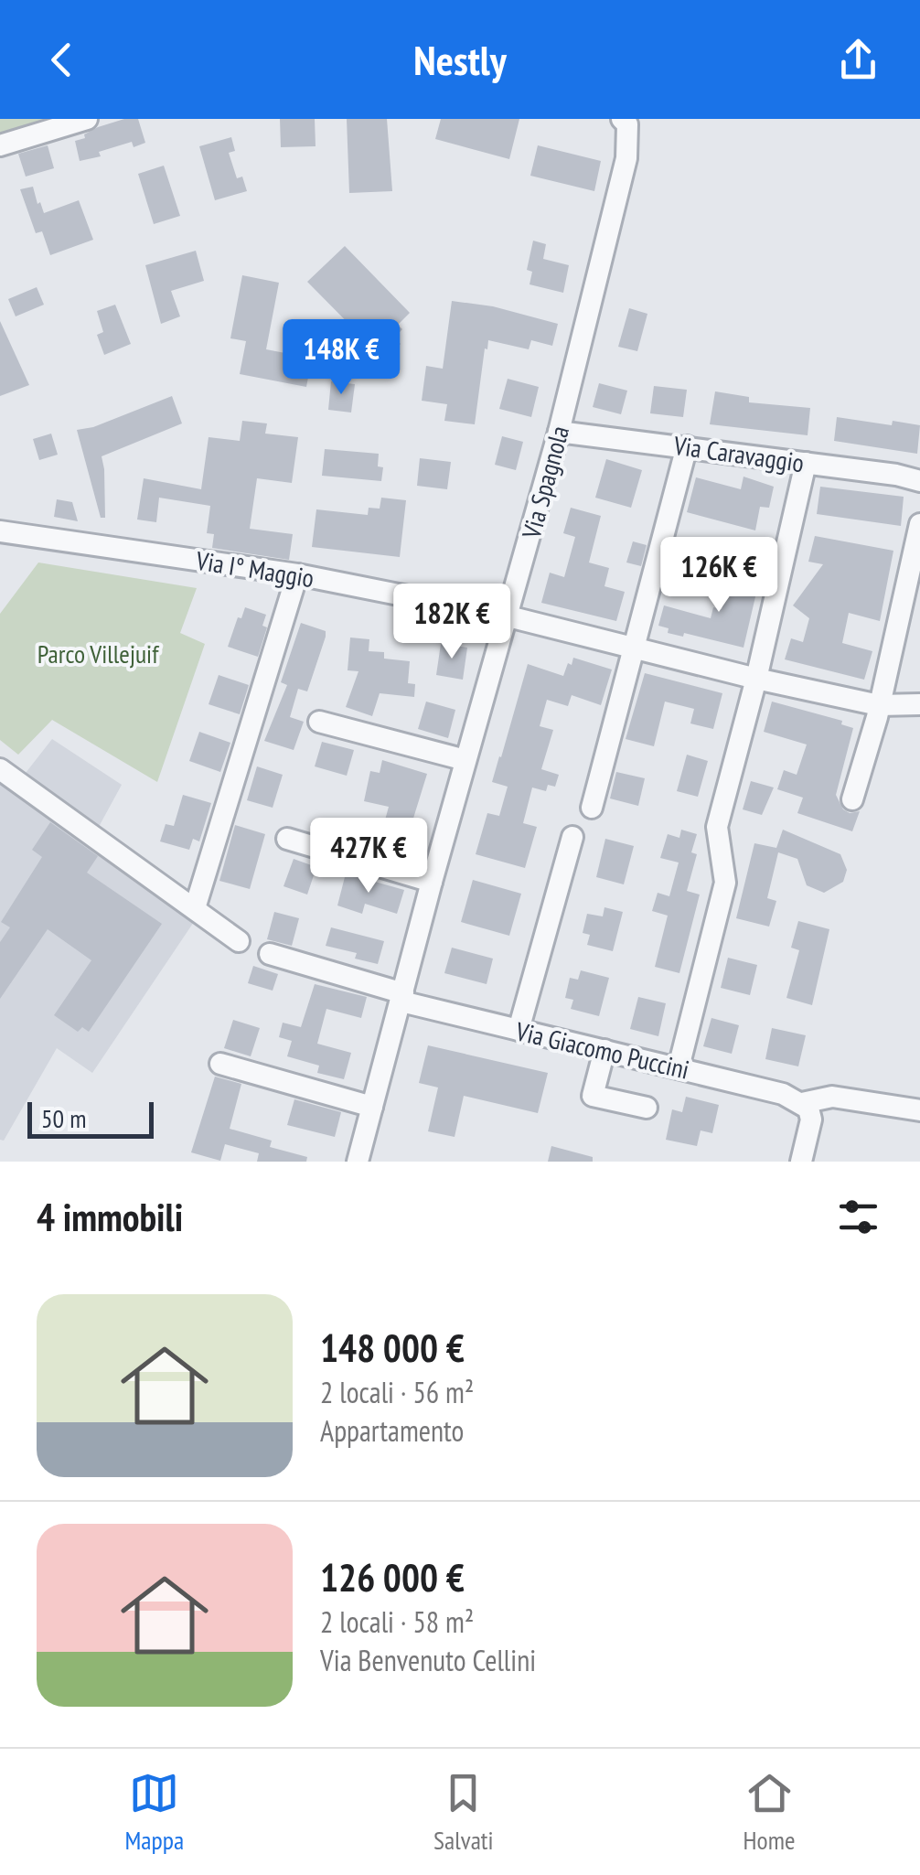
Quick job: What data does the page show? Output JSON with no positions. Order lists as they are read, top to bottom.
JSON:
{
  "streets": {
    "street": [
      "Via Caravaggio",
      "Via Spagnola",
      "Via I° Maggio",
      "Via Giacomo Puccini"
    ]
  },
  "crossings": [
    ["Via Caravaggio", "Via Spagnola"],
    ["Via Spagnola", "Via I° Maggio"],
    ["Via Spagnola", "Via Giacomo Puccini"]
  ],
  "parks": ["Parco Villejuif"],
  "scale_bar": "50 m",
  "page": {
    "header": "Nestly",
    "price": [
      "148K €",
      "126K €",
      "182K €",
      "427K €"
    ],
    "scale": "50 m",
    "heading": "4 immobili",
    "list": [
      {
        "name": "148 000 €",
        "note": "2 locali · 56 m² · Appartamento"
      },
      {
        "name": "126 000 €",
        "note": "2 locali · 58 m² · Via Benvenuto Cellini"
      }
    ],
    "tabs": ["Mappa", "Salvati", "Home"]
  }
}
